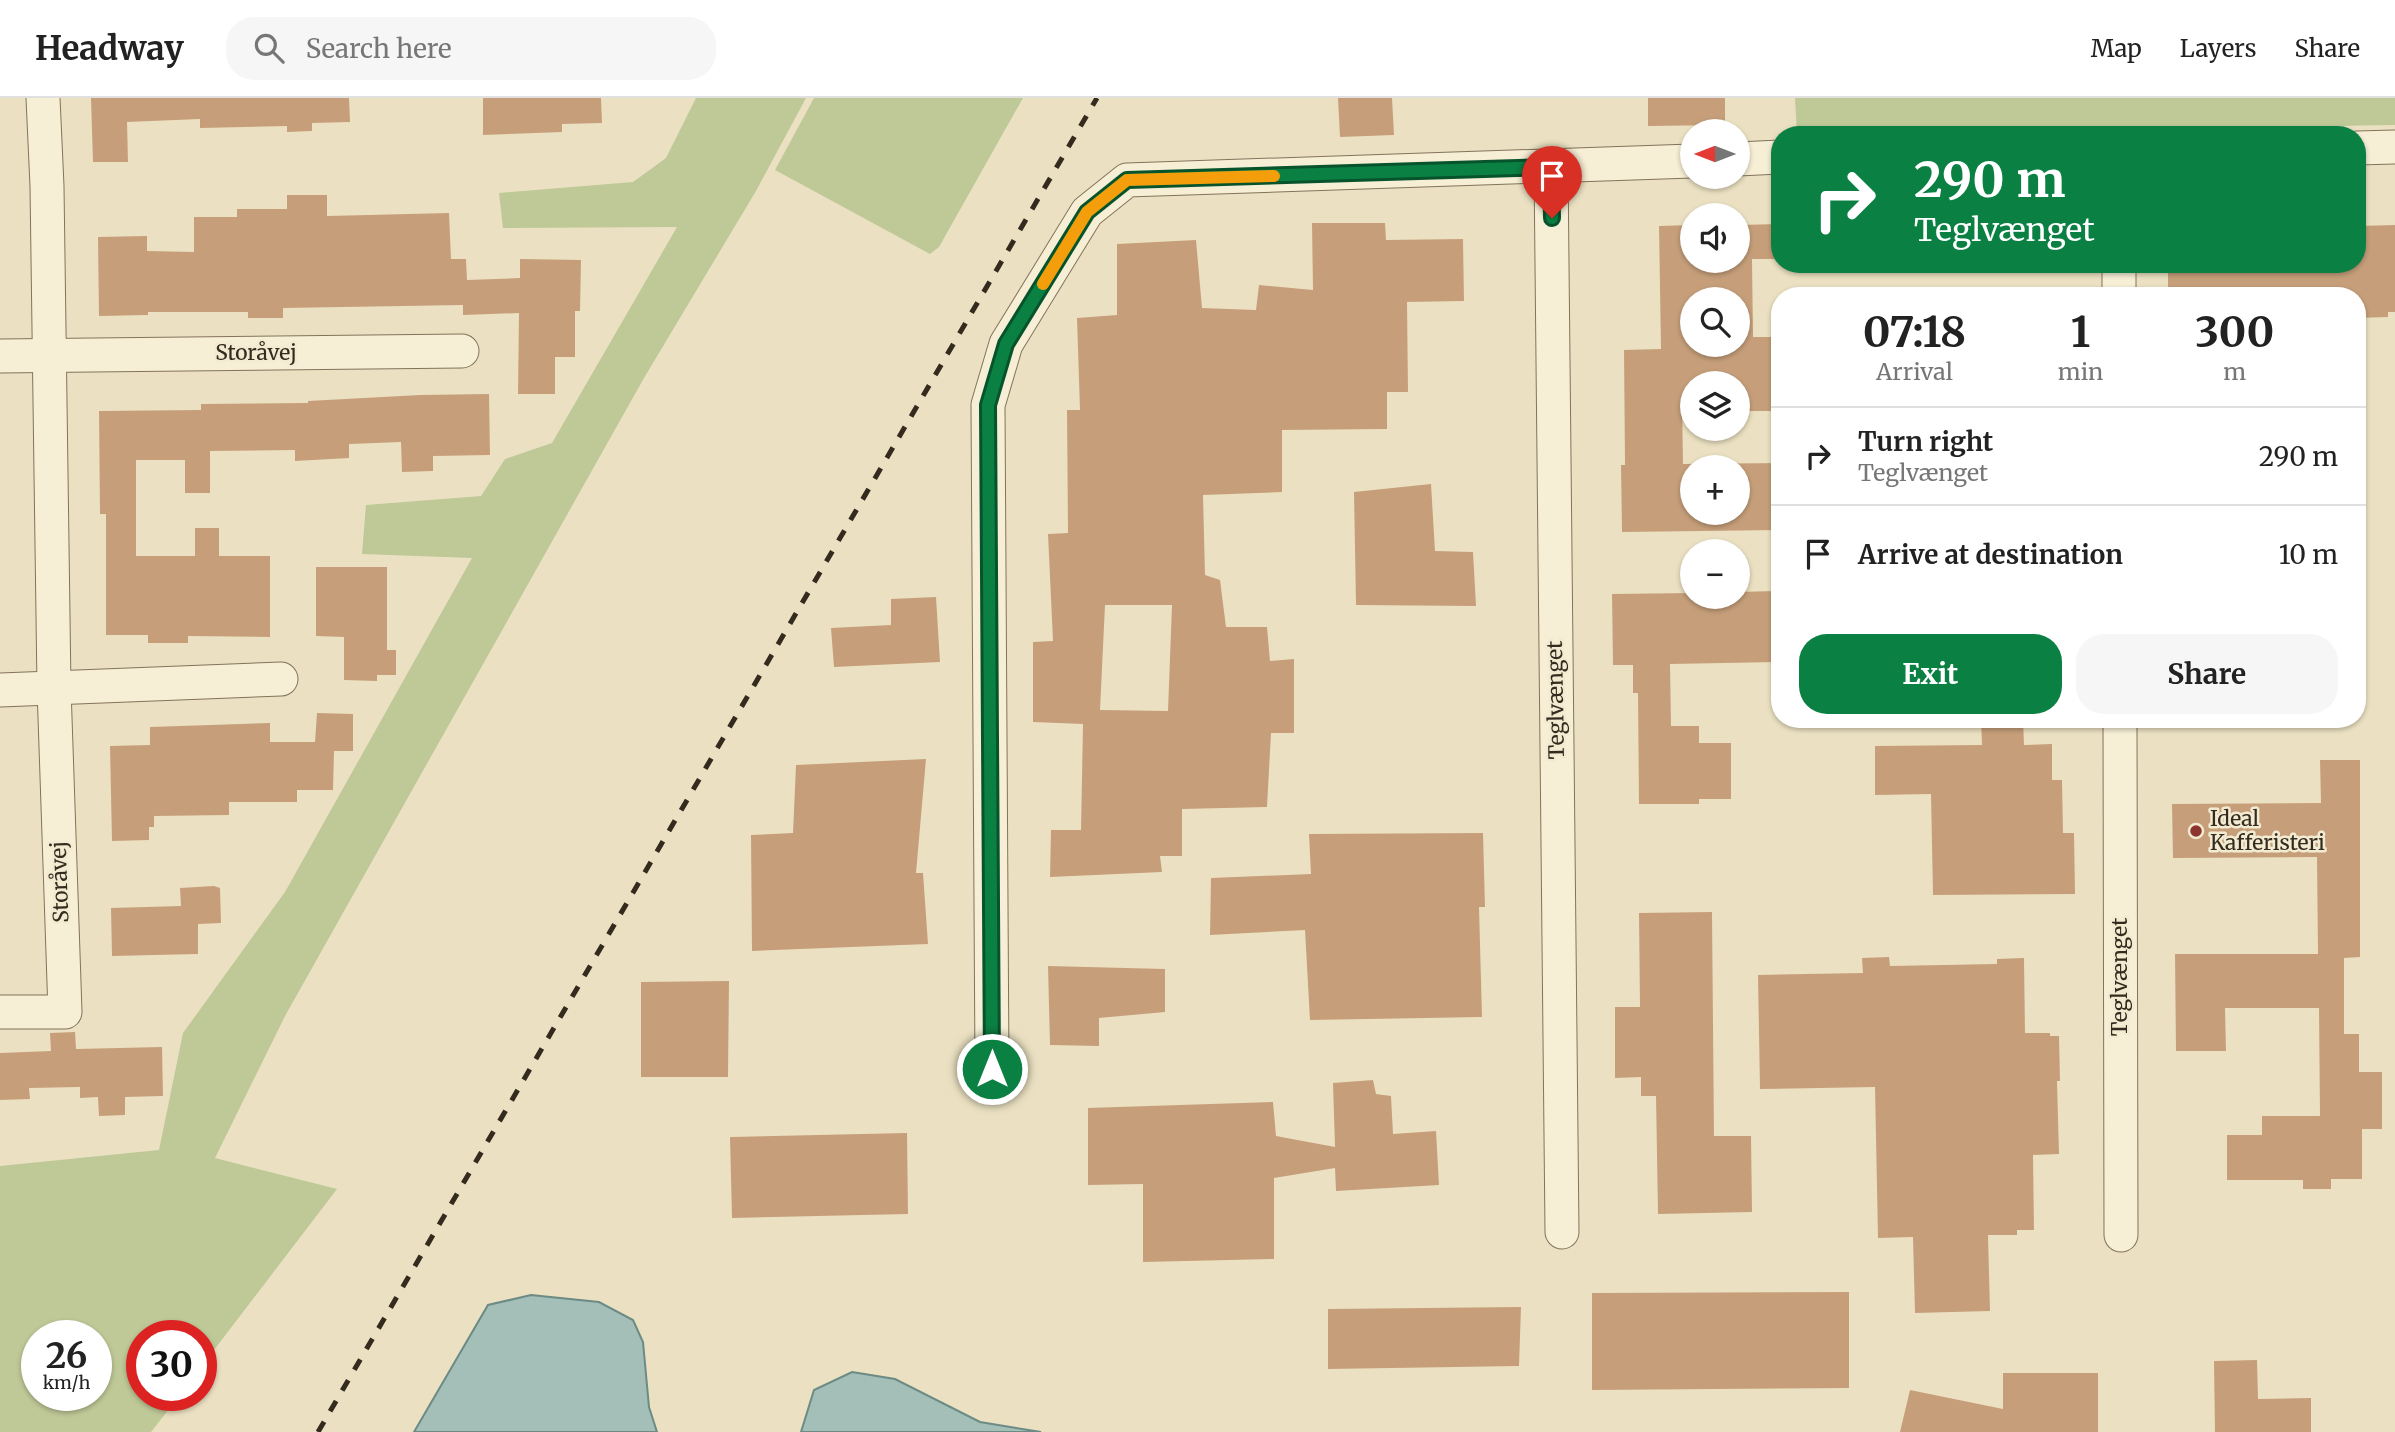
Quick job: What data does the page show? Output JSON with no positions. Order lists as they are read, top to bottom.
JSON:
{
  "streets": {
    "street": ["Storåvej", "Teglvænget"]
  },
  "places": ["Ideal Kafferisteri"],
  "north": "left",
  "page": {
    "header": "Headway",
    "search": "Search here",
    "nav": ["Map", "Layers", "Share"],
    "map_buttons": ["+", "−"],
    "turn": ["290 m", "Teglvænget"],
    "eta": [
      "07:18",
      "Arrival",
      "1",
      "min",
      "300",
      "m"
    ],
    "list": [
      {
        "name": "Turn right",
        "note": "Teglvænget",
        "value": "290 m"
      },
      {
        "name": "Arrive at destination",
        "value": "10 m"
      }
    ],
    "buttons": ["Exit", "Share"],
    "speed": "26 km/h",
    "limit": "30"
  }
}
